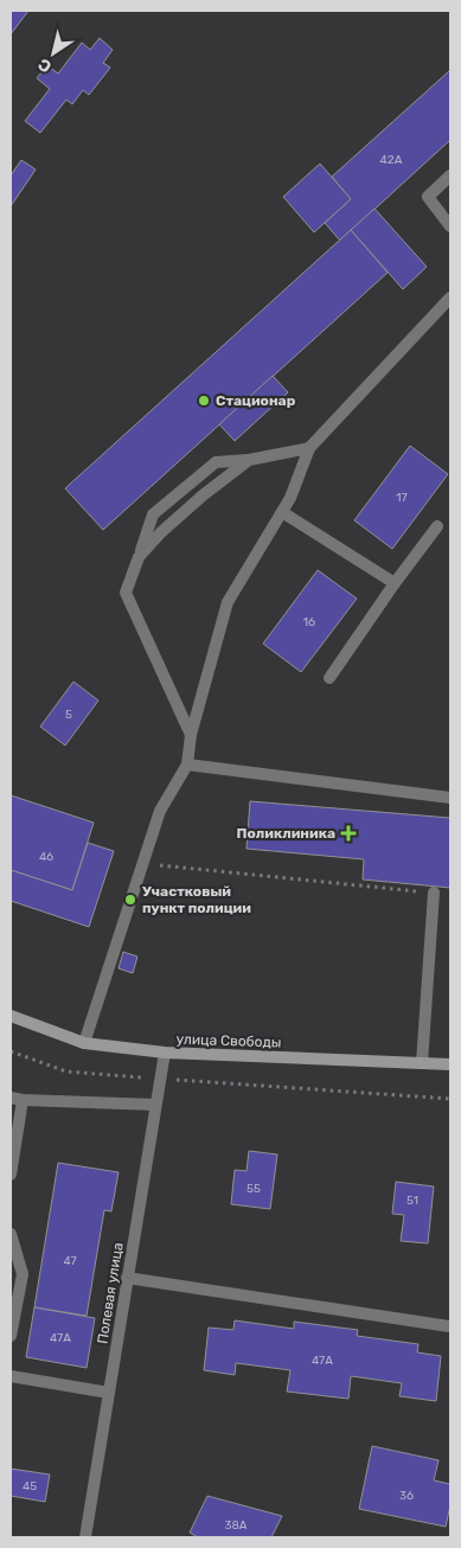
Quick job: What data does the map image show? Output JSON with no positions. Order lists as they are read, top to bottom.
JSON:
{
  "streets": {
    "main road": ["улица Свободы"],
    "street": ["Полевая улица"]
  },
  "crossings": [
    ["улица Свободы", "Полевая улица"]
  ],
  "places": {
    "other": ["Стационар", "Участковый пункт полиции"],
    "health": ["Поликлиника"]
  },
  "house_numbers": [
    "42А",
    "17",
    "16",
    "5",
    "46",
    "55",
    "51",
    "47",
    "47А",
    "47А",
    "45",
    "36",
    "38А"
  ],
  "north": "bottom left"
}
